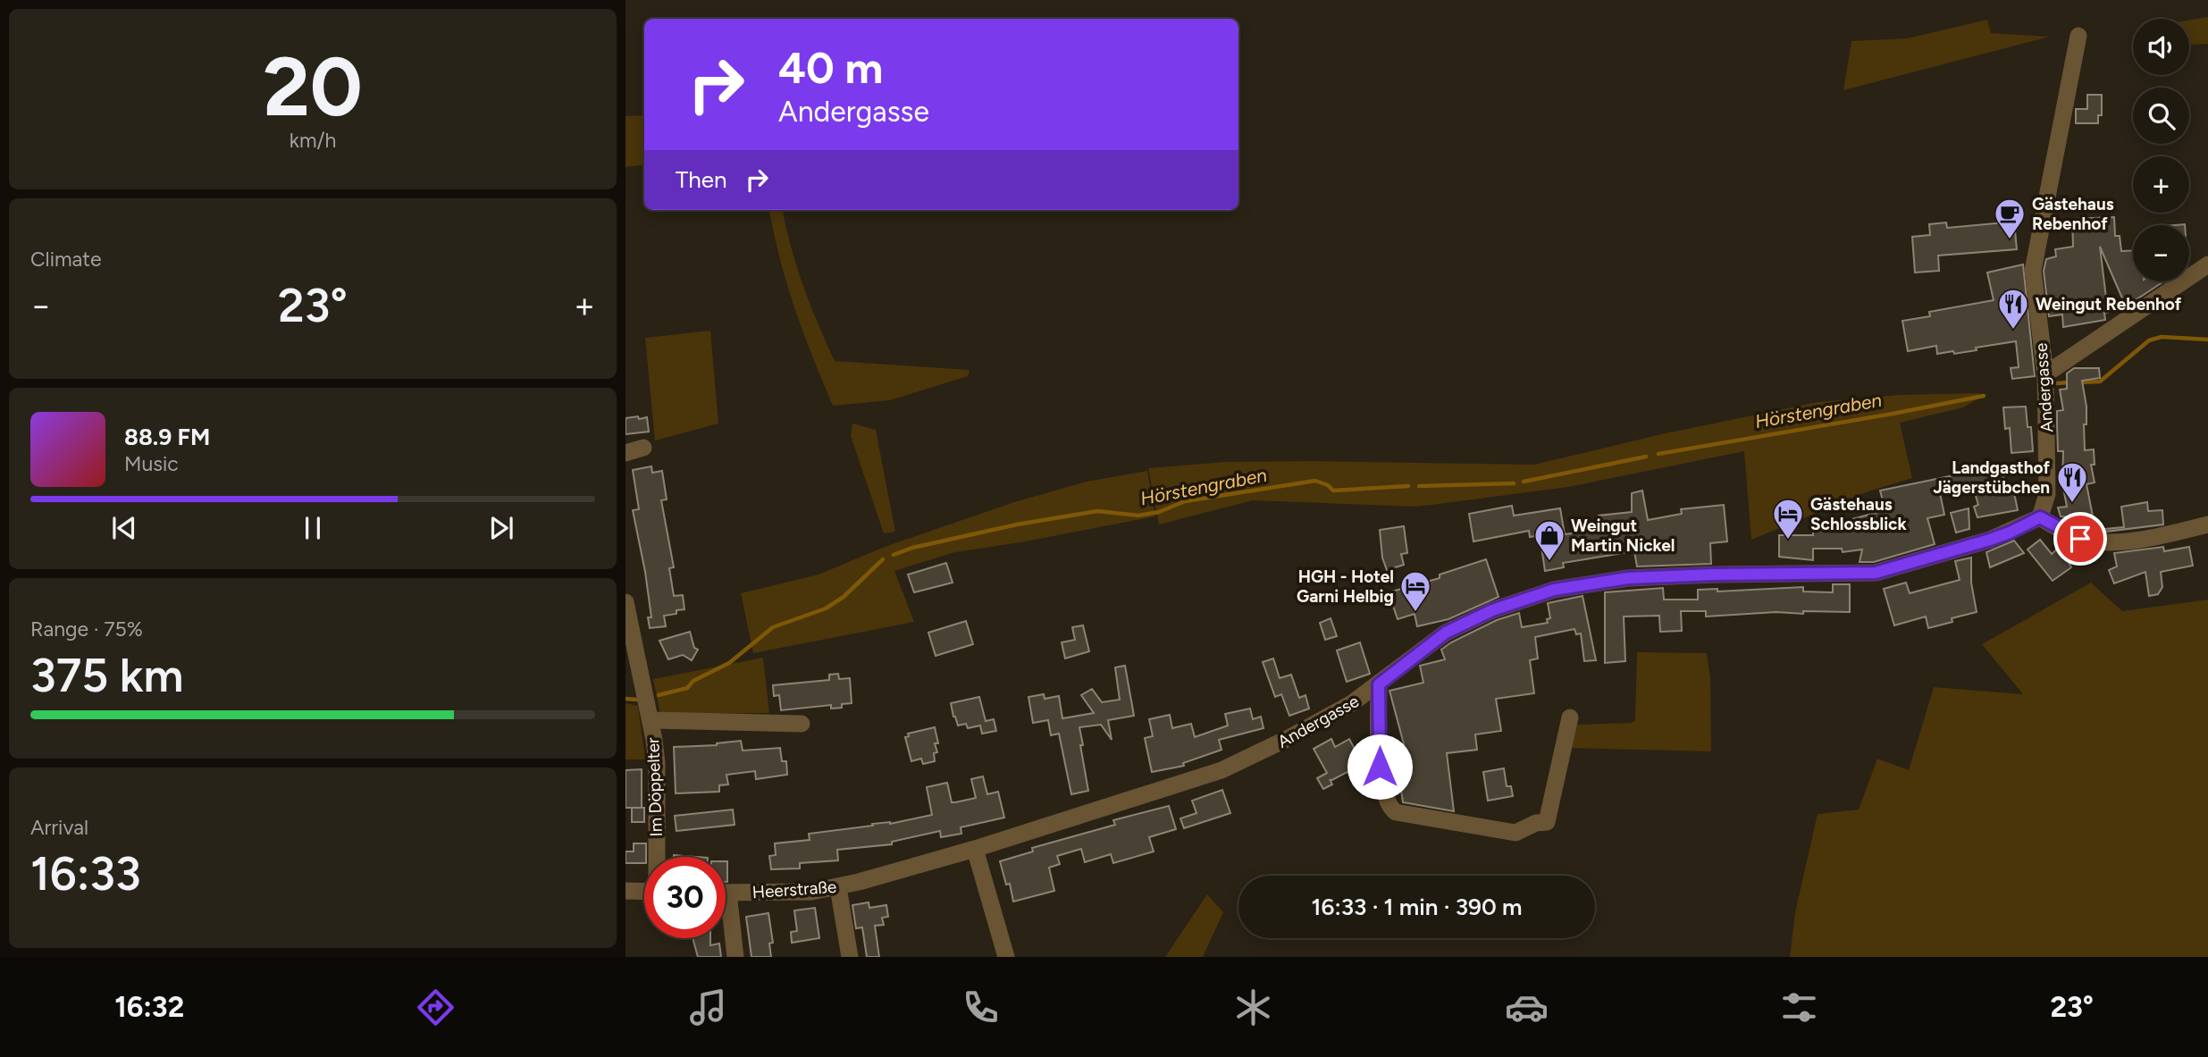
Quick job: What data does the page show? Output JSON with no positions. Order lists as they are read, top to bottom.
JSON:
{
  "streets": {
    "street": ["Andergasse", "Im Döppelter", "Heerstraße"]
  },
  "crossings": [
    ["Andergasse", "Heerstraße"]
  ],
  "water": ["Hörstengraben"],
  "places": {
    "cafe": ["Gästehaus Rebenhof"],
    "restaurant": ["Weingut Rebenhof", "Landgasthof Jägerstübchen"],
    "hotel": ["Gästehaus Schlossblick", "HGH - Hotel Garni Helbig"],
    "shop": ["Weingut Martin Nickel"]
  },
  "page": {
    "tile": [
      ["20", "km/h"],
      "Climate",
      ["Range · 75%", "375 km"],
      ["Arrival", "16:33"]
    ],
    "map_buttons": ["+", "−"],
    "turn": ["40 m", "Andergasse"],
    "then": "Then",
    "heat": ["−", "23°", "+"],
    "song": ["88.9 FM", "Music"],
    "limit": "30",
    "trip": "16:33 · 1 min · 390 m",
    "tabs": ["16:32", "23°"]
  }
}
